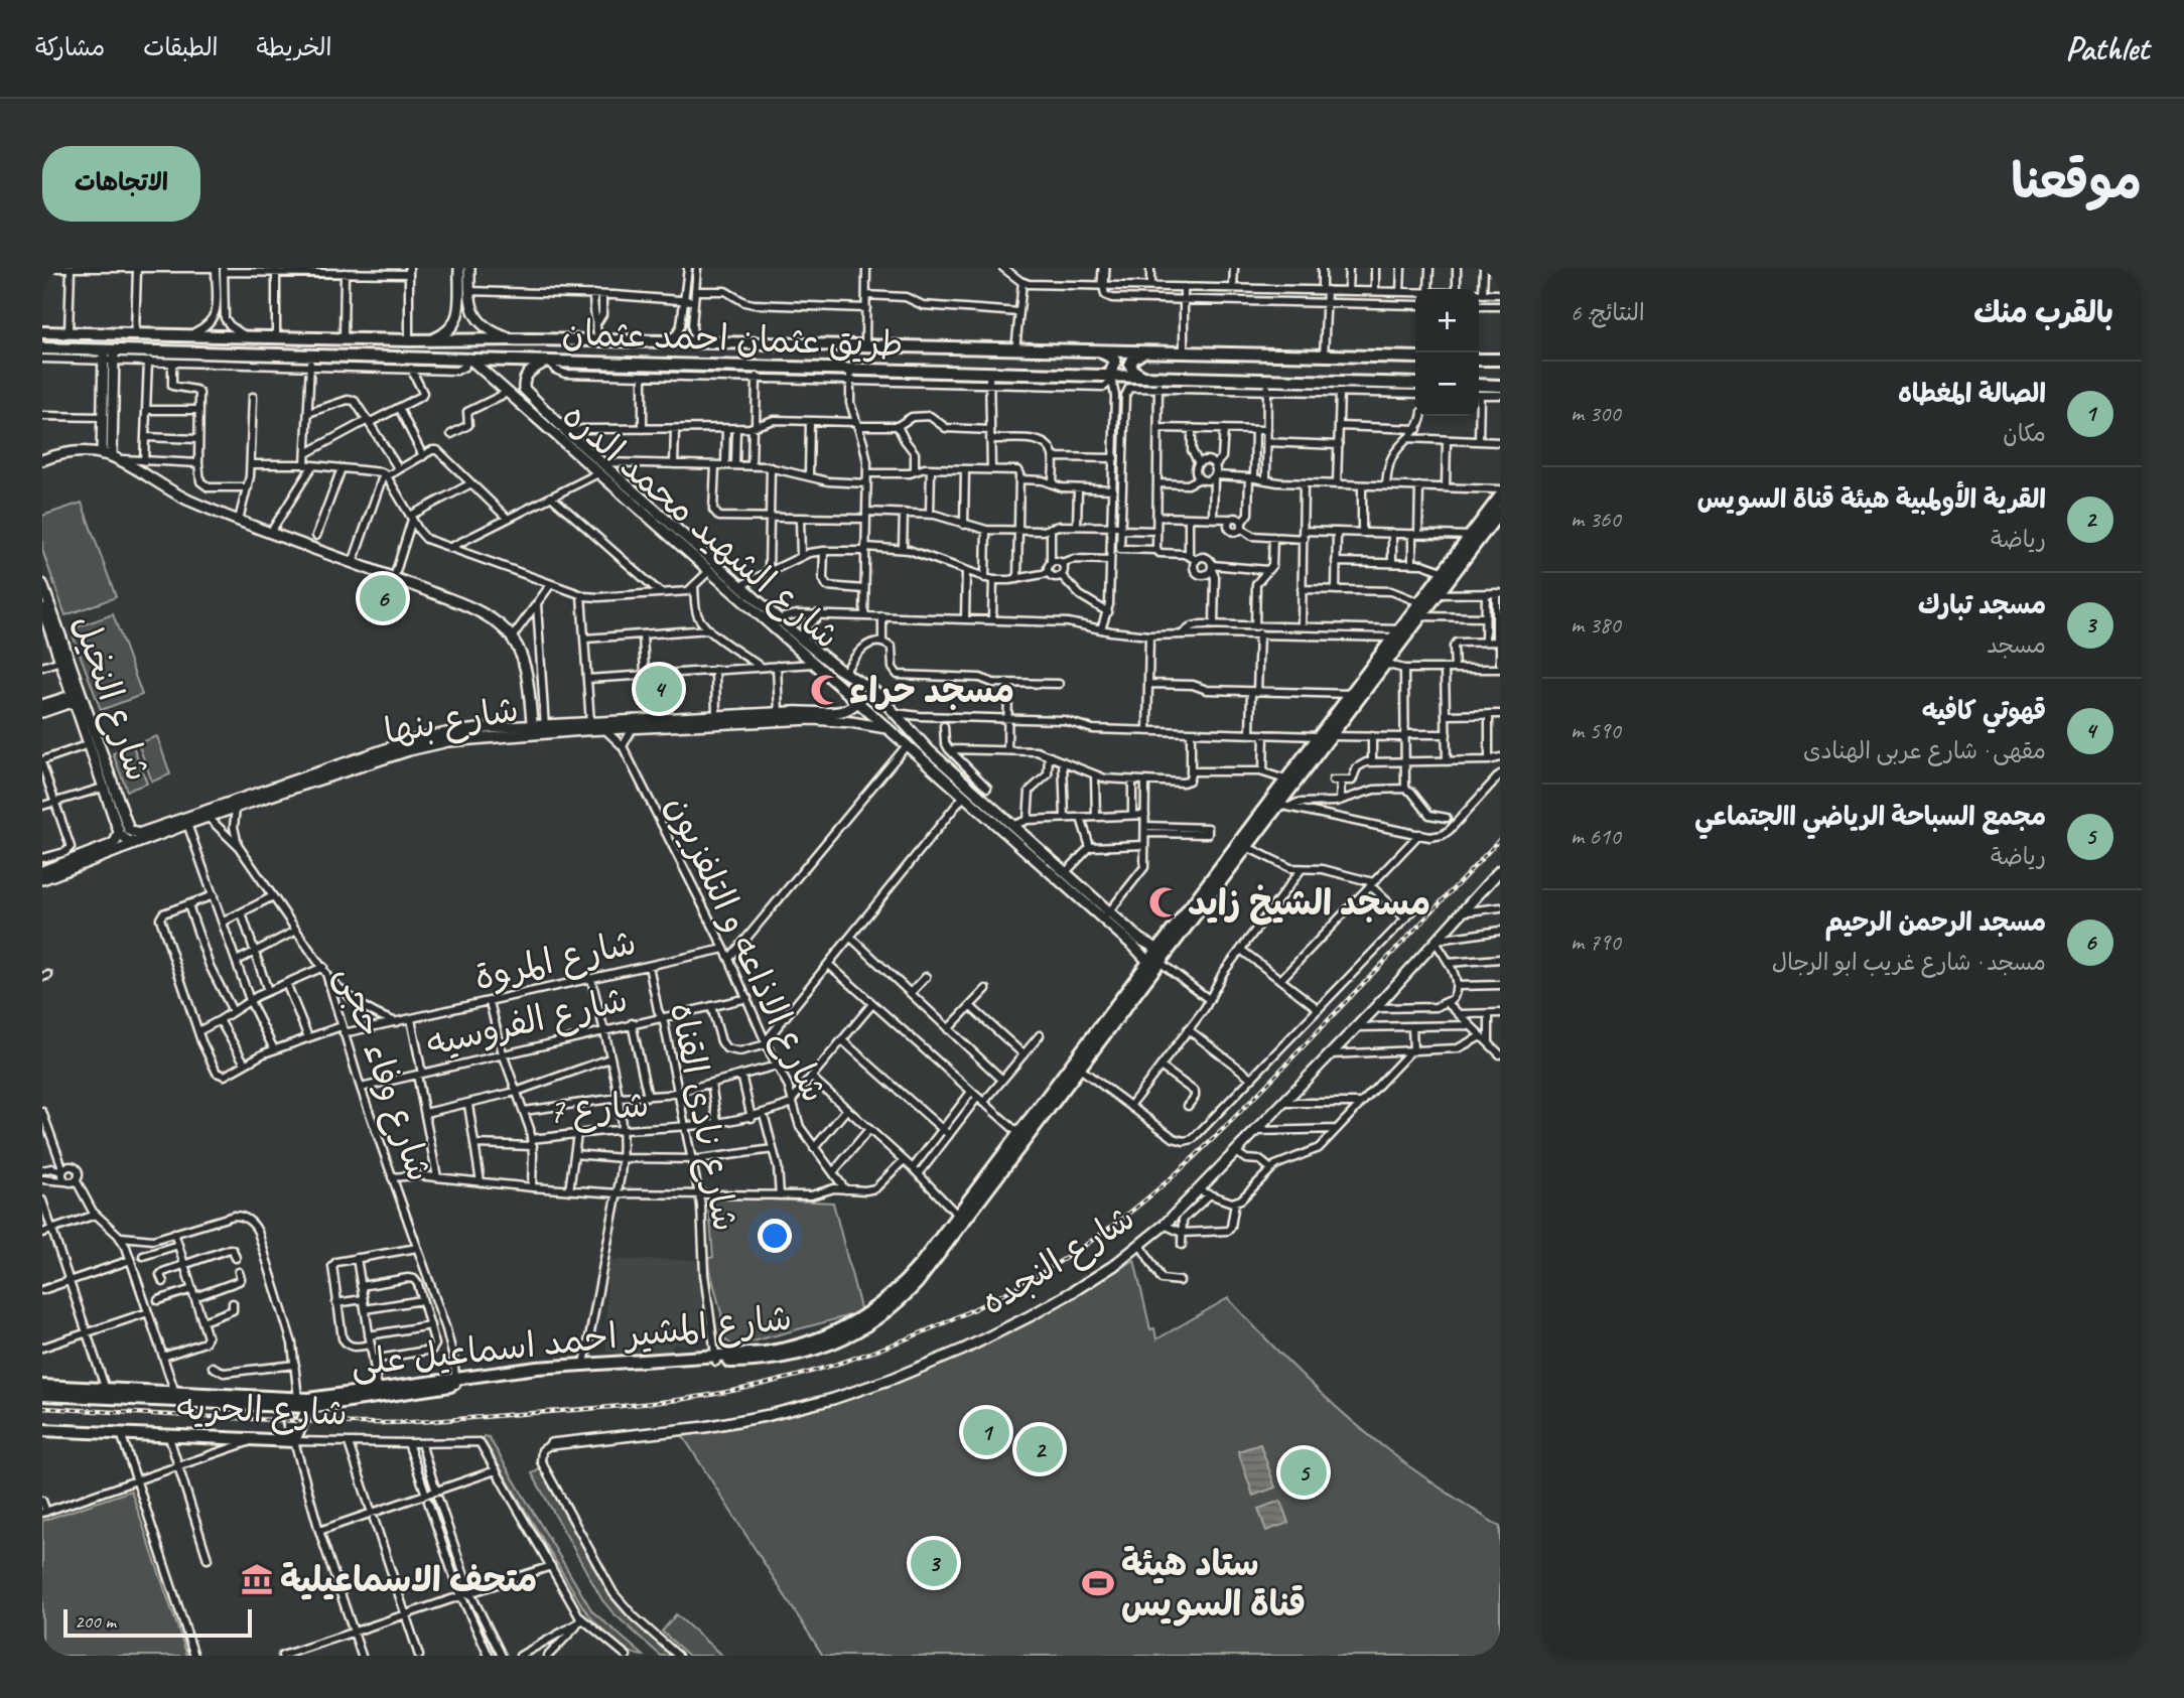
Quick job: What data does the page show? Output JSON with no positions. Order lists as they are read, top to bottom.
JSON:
{
  "streets": {
    "main road": [
      "طريق عثمان احمد عثمان",
      "شارع الشهيد محمد الدره",
      "شارع النخيل",
      "شارع بنها",
      "شارع النجده",
      "شارع المشير احمد اسماعيل على",
      "شارع الحريه"
    ],
    "street": [
      "شارع الاذاعه و التلفزيون",
      "شارع المروة",
      "شارع الفروسيه",
      "شارع وفاء حجى",
      "شارع 7",
      "شارع نادى القناه"
    ]
  },
  "crossings": [
    ["طريق عثمان احمد عثمان", "شارع الشهيد محمد الدره"],
    ["شارع الشهيد محمد الدره", "شارع بنها"],
    ["شارع الشهيد محمد الدره", "شارع المشير احمد اسماعيل على"],
    ["شارع النخيل", "شارع بنها"],
    ["شارع بنها", "شارع الاذاعه و التلفزيون"],
    ["شارع بنها", "شارع وفاء حجى"],
    ["شارع الاذاعه و التلفزيون", "شارع المروة"],
    ["شارع الاذاعه و التلفزيون", "شارع الفروسيه"],
    ["شارع الاذاعه و التلفزيون", "شارع 7"],
    ["شارع المروة", "شارع وفاء حجى"],
    ["شارع المروة", "شارع نادى القناه"],
    ["شارع الفروسيه", "شارع وفاء حجى"],
    ["شارع الفروسيه", "شارع نادى القناه"],
    ["شارع وفاء حجى", "شارع المشير احمد اسماعيل على"],
    ["شارع 7", "شارع نادى القناه"],
    ["شارع نادى القناه", "شارع المشير احمد اسماعيل على"]
  ],
  "places": {
    "mosque": ["مسجد حراء", "مسجد الشيخ زايد"],
    "museum": ["متحف الاسماعيلية"],
    "sports": ["ستاد هيئة قناة السويس"]
  },
  "scale_bar": "200 m",
  "page": {
    "header": "Pathlet",
    "nav": ["الخريطة", "الطبقات", "مشاركة"],
    "title": "موقعنا",
    "buttons": "الاتجاهات",
    "heading": ["بالقرب منك", "النتائج: 6"],
    "map_buttons": ["+", "−"],
    "list": [
      {
        "mark": "1",
        "name": "الصالة المغطاه",
        "note": "مكان",
        "value": "300 m"
      },
      {
        "mark": "2",
        "name": "القرية الأولمبية هيئة قناة السويس",
        "note": "رياضة",
        "value": "360 m"
      },
      {
        "mark": "3",
        "name": "مسجد تبارك",
        "note": "مسجد",
        "value": "380 m"
      },
      {
        "mark": "4",
        "name": "قهوتي كافيه",
        "note": "مقهى · شارع عربى الهنادى",
        "value": "590 m"
      },
      {
        "mark": "5",
        "name": "مجمع السباحة الرياضي االجتماعي",
        "note": "رياضة",
        "value": "610 m"
      },
      {
        "mark": "6",
        "name": "مسجد الرحمن الرحيم",
        "note": "مسجد · شارع غريب ابو الرجال",
        "value": "790 m"
      }
    ],
    "pins": [
      "6",
      "4",
      "1",
      "2",
      "5",
      "3"
    ],
    "scale": "200 m"
  }
}
